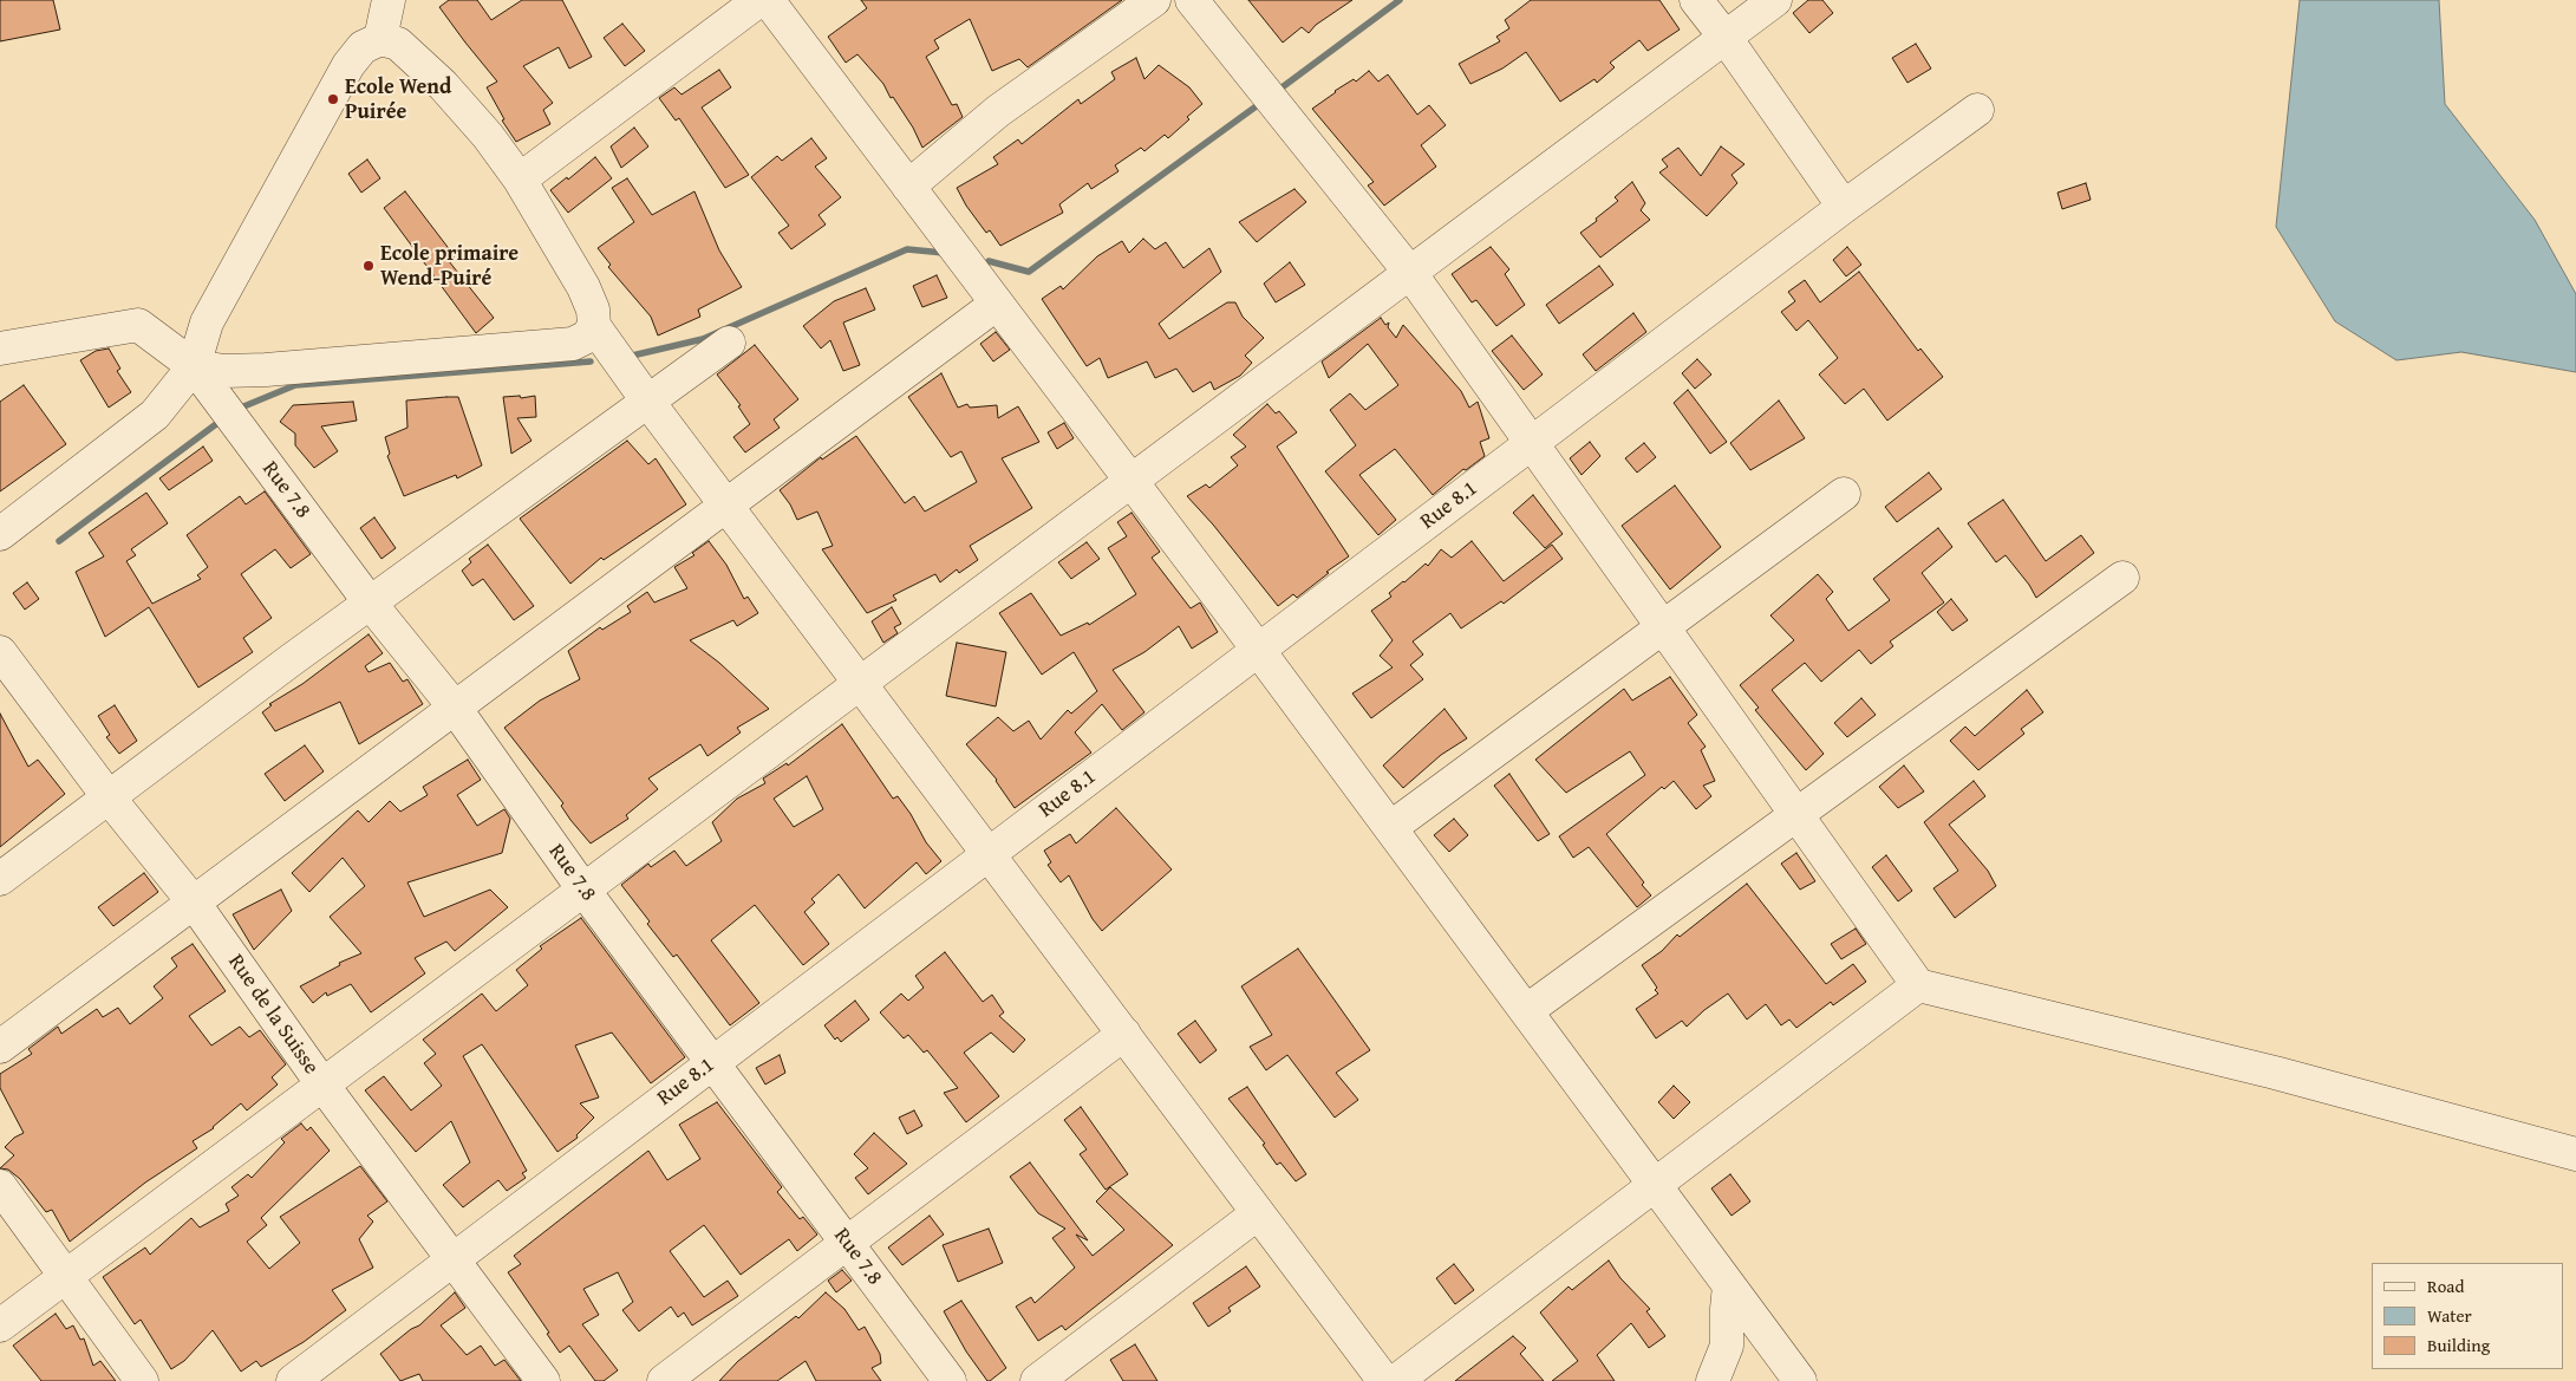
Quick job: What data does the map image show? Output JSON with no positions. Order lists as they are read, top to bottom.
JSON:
{
  "streets": {
    "street": ["Rue 7.8", "Rue 8.1", "Rue de la Suisse"]
  },
  "crossings": [
    ["Rue 7.8", "Rue 8.1"],
    ["Rue 8.1", "Rue de la Suisse"]
  ],
  "places": ["Ecole Wend Puirée", "Ecole primaire Wend-Puiré"],
  "legend": ["Road", "Water", "Building"]
}
